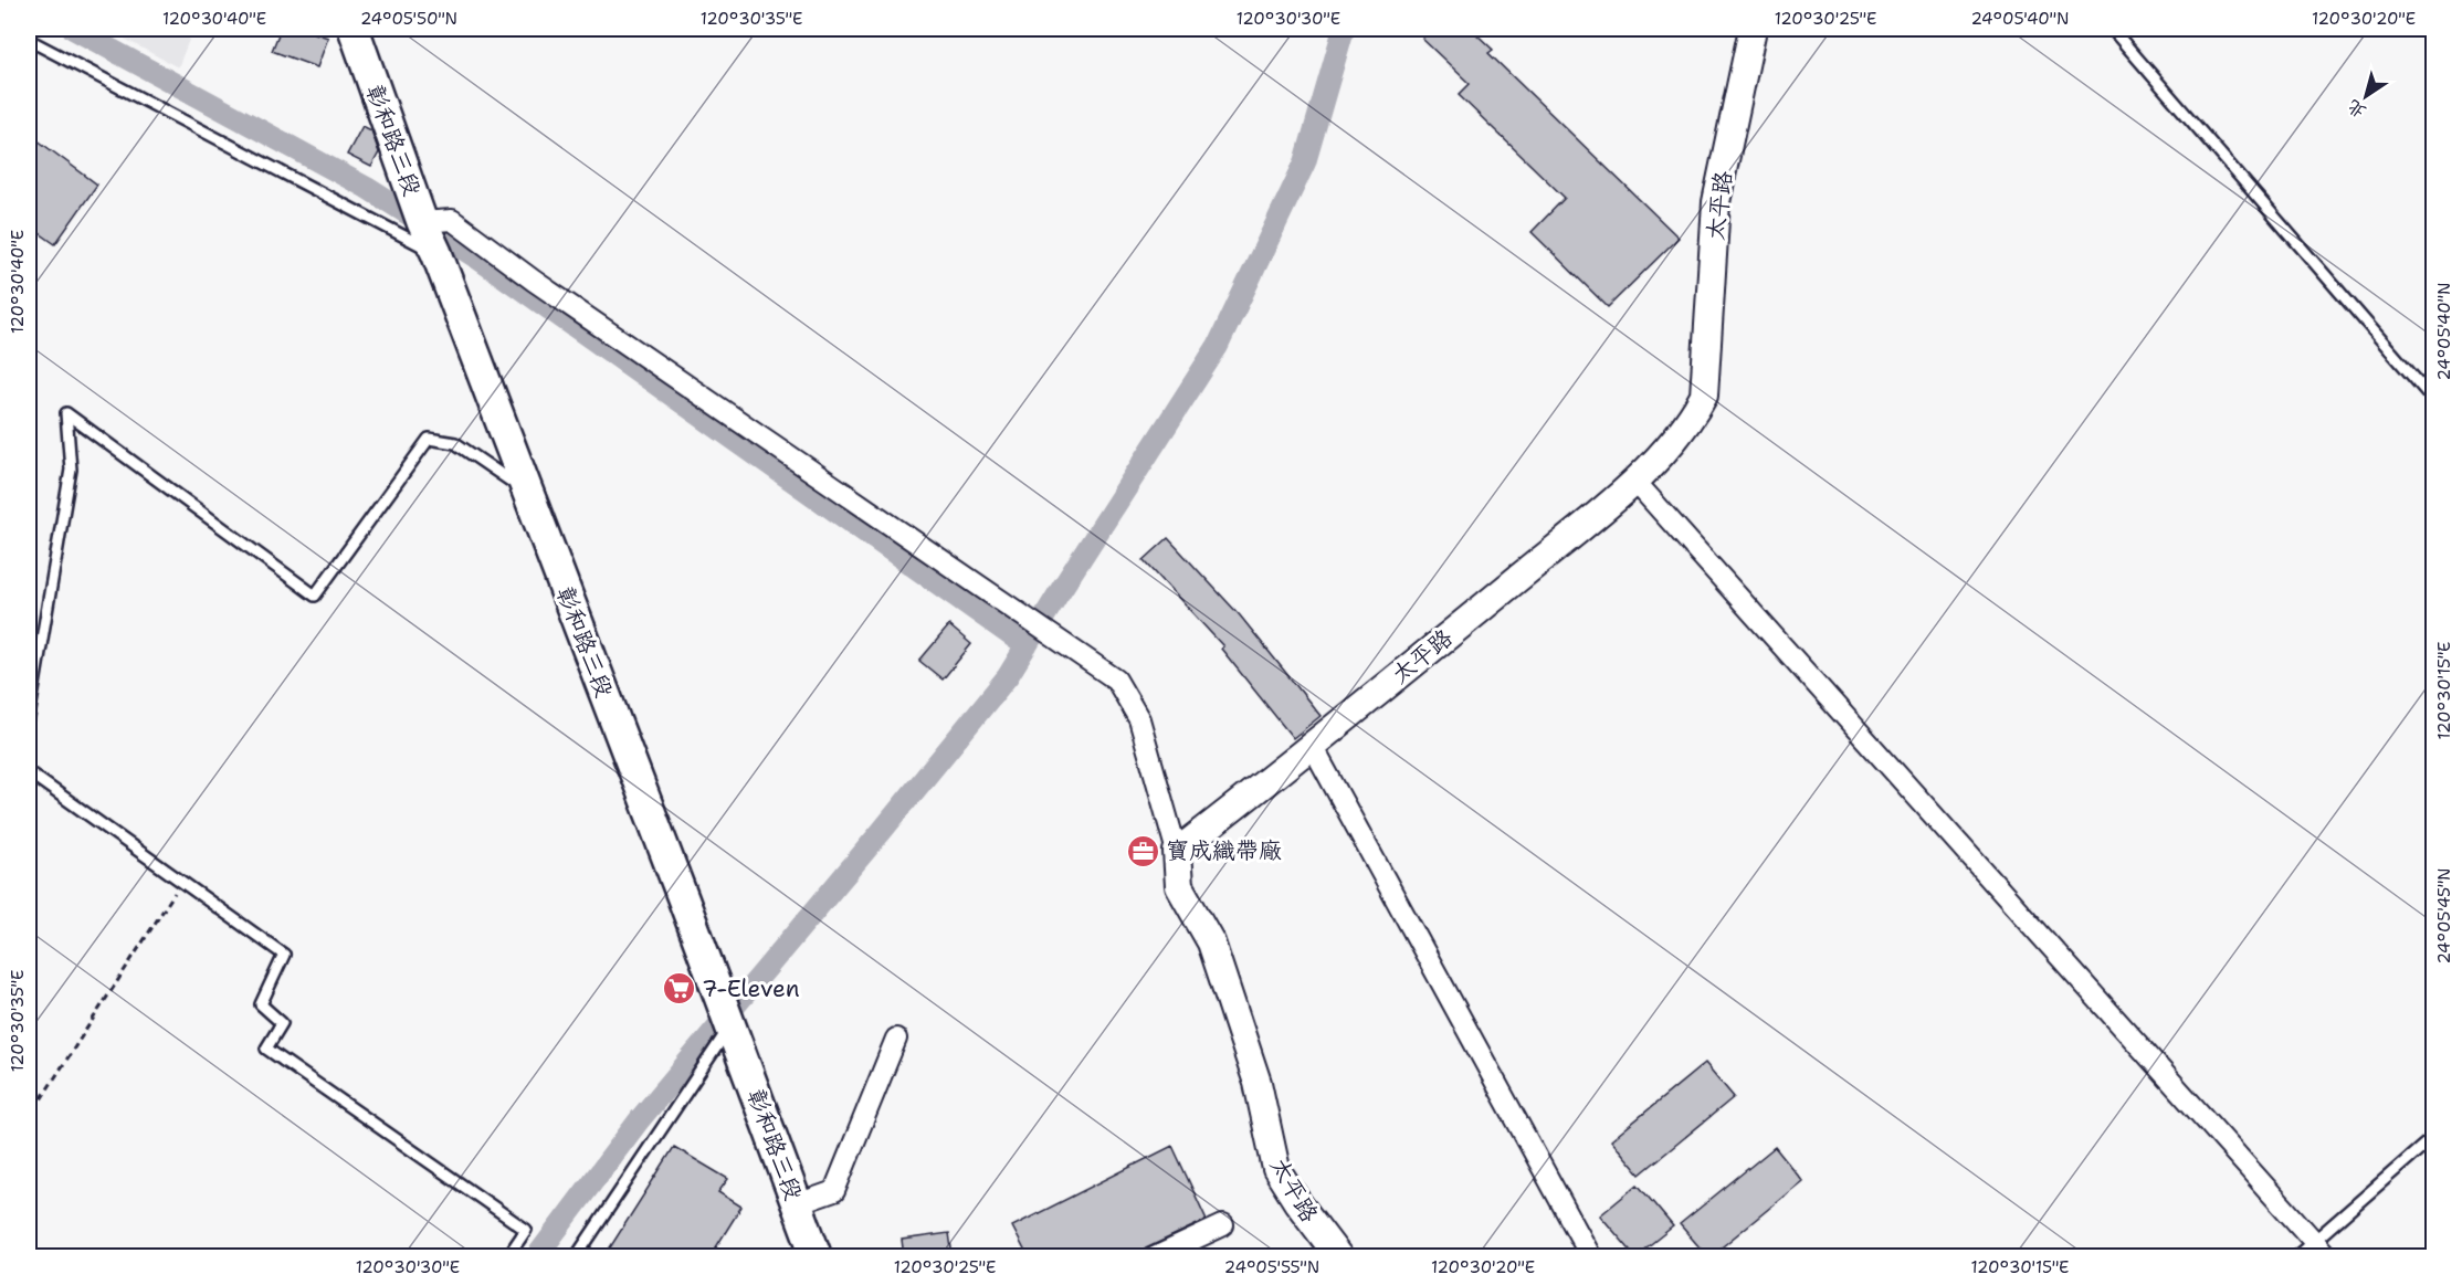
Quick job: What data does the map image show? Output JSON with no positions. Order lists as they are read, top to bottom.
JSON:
{
  "streets": {
    "main road": ["彰和路三段"],
    "street": ["太平路"]
  },
  "places": {
    "office": ["寶成織帶廠"],
    "supermarket": ["7-Eleven"]
  },
  "north": "bottom left",
  "coordinates": [
    "120°30'40\"E",
    "24°05'50\"N",
    "120°30'35\"E",
    "120°30'30\"E",
    "120°30'25\"E",
    "24°05'40\"N",
    "120°30'20\"E",
    "120°30'15\"E",
    "24°05'45\"N",
    "24°05'55\"N"
  ]
}
